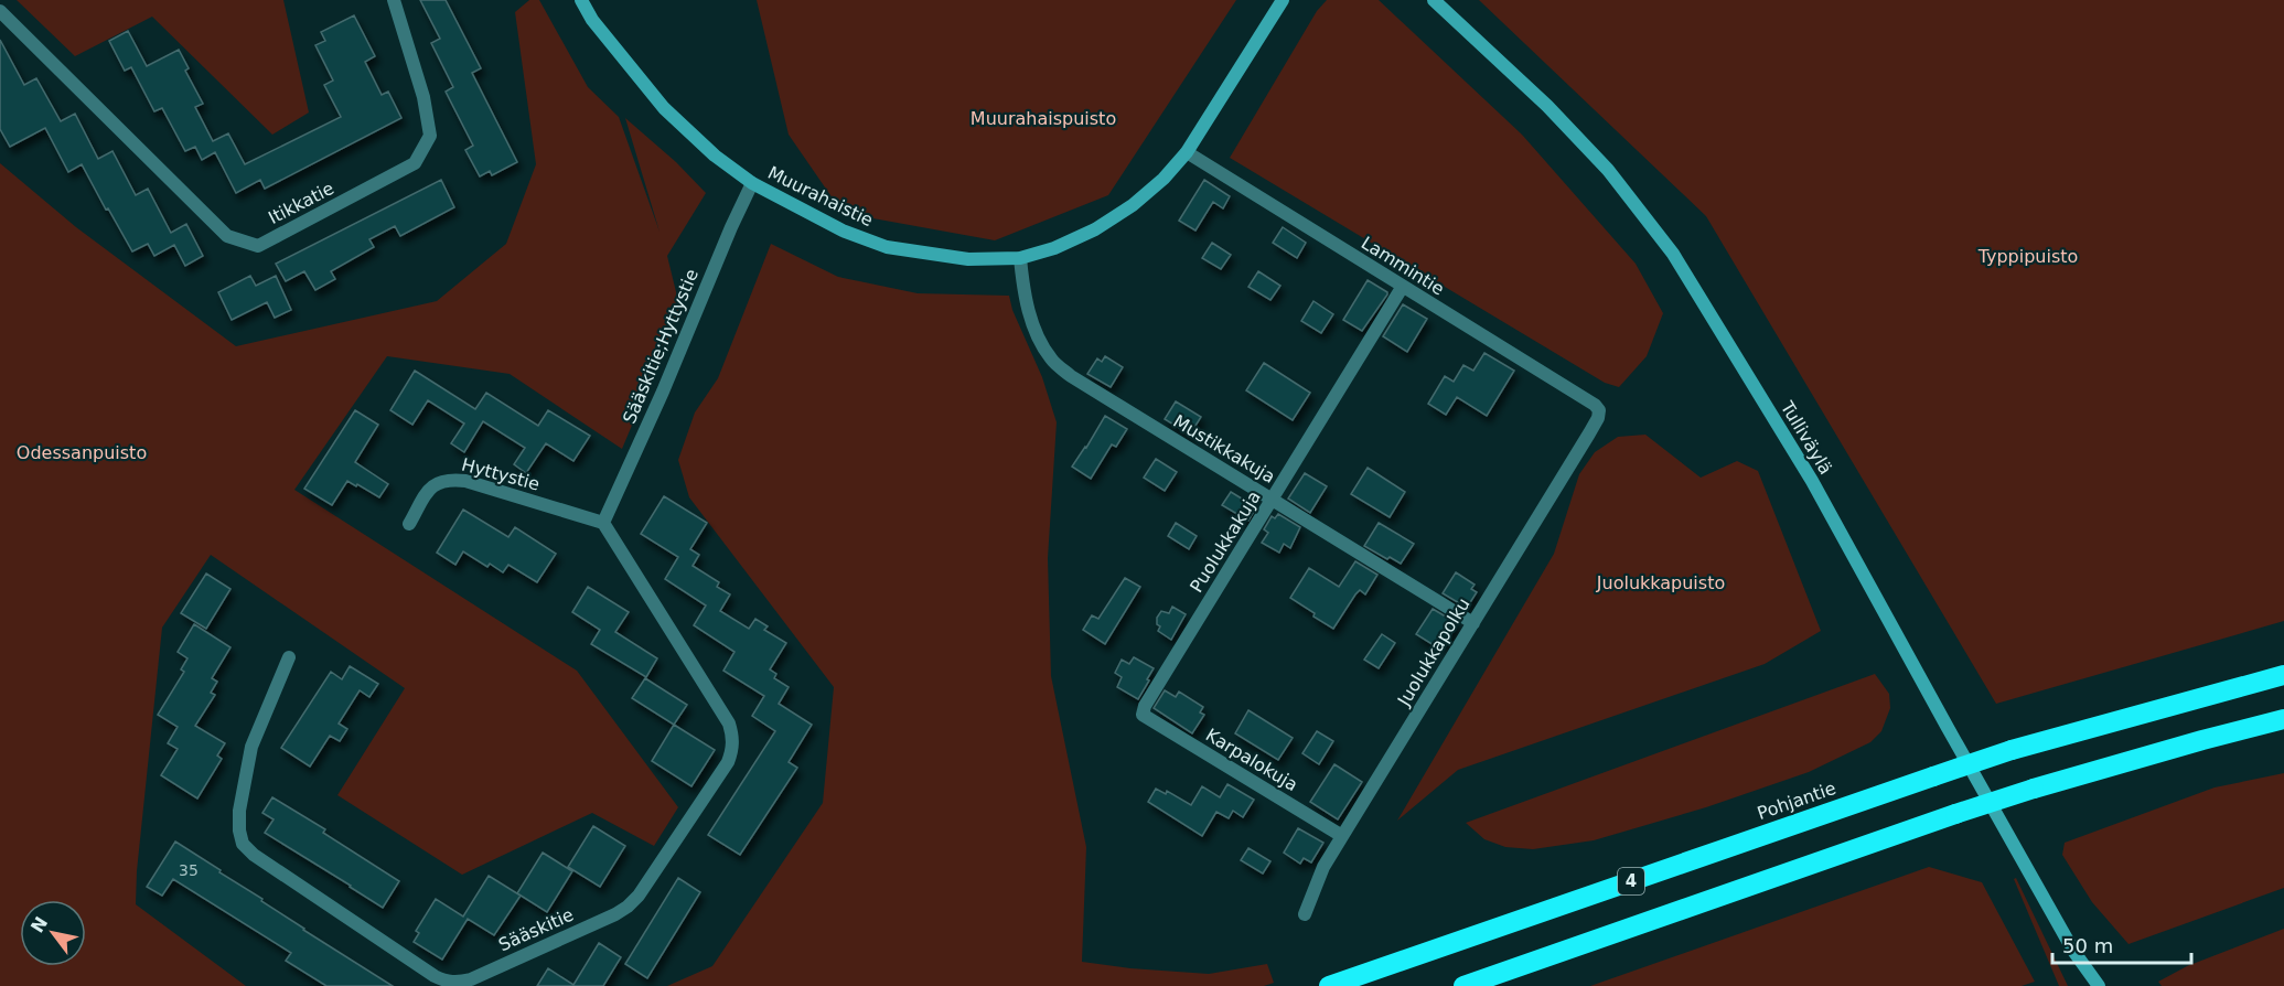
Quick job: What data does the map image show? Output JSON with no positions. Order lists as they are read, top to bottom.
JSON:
{
  "streets": {
    "highway": ["Pohjantie", "4"],
    "main road": ["Muurahaistie", "Tulliväylä"],
    "street": [
      "Itikkatie",
      "Lammintie",
      "Sääskitie;Hyttystie",
      "Mustikkakuja",
      "Hyttystie",
      "Puolukkakuja",
      "Juolukkapolku",
      "Karpalokuja",
      "Sääskitie"
    ]
  },
  "crossings": [
    ["Muurahaistie", "Lammintie"],
    ["Muurahaistie", "Sääskitie;Hyttystie"],
    ["Muurahaistie", "Mustikkakuja"],
    ["Lammintie", "Puolukkakuja"],
    ["Lammintie", "Juolukkapolku"],
    ["Sääskitie;Hyttystie", "Hyttystie"],
    ["Sääskitie;Hyttystie", "Sääskitie"],
    ["Mustikkakuja", "Puolukkakuja"],
    ["Mustikkakuja", "Juolukkapolku"],
    ["Hyttystie", "Sääskitie"],
    ["Puolukkakuja", "Karpalokuja"],
    ["Juolukkapolku", "Karpalokuja"]
  ],
  "parks": [
    "Muurahaispuisto",
    "Typpipuisto",
    "Odessanpuisto",
    "Juolukkapuisto"
  ],
  "house_numbers": ["35"],
  "scale_bar": "50 m",
  "north": "top left"
}
